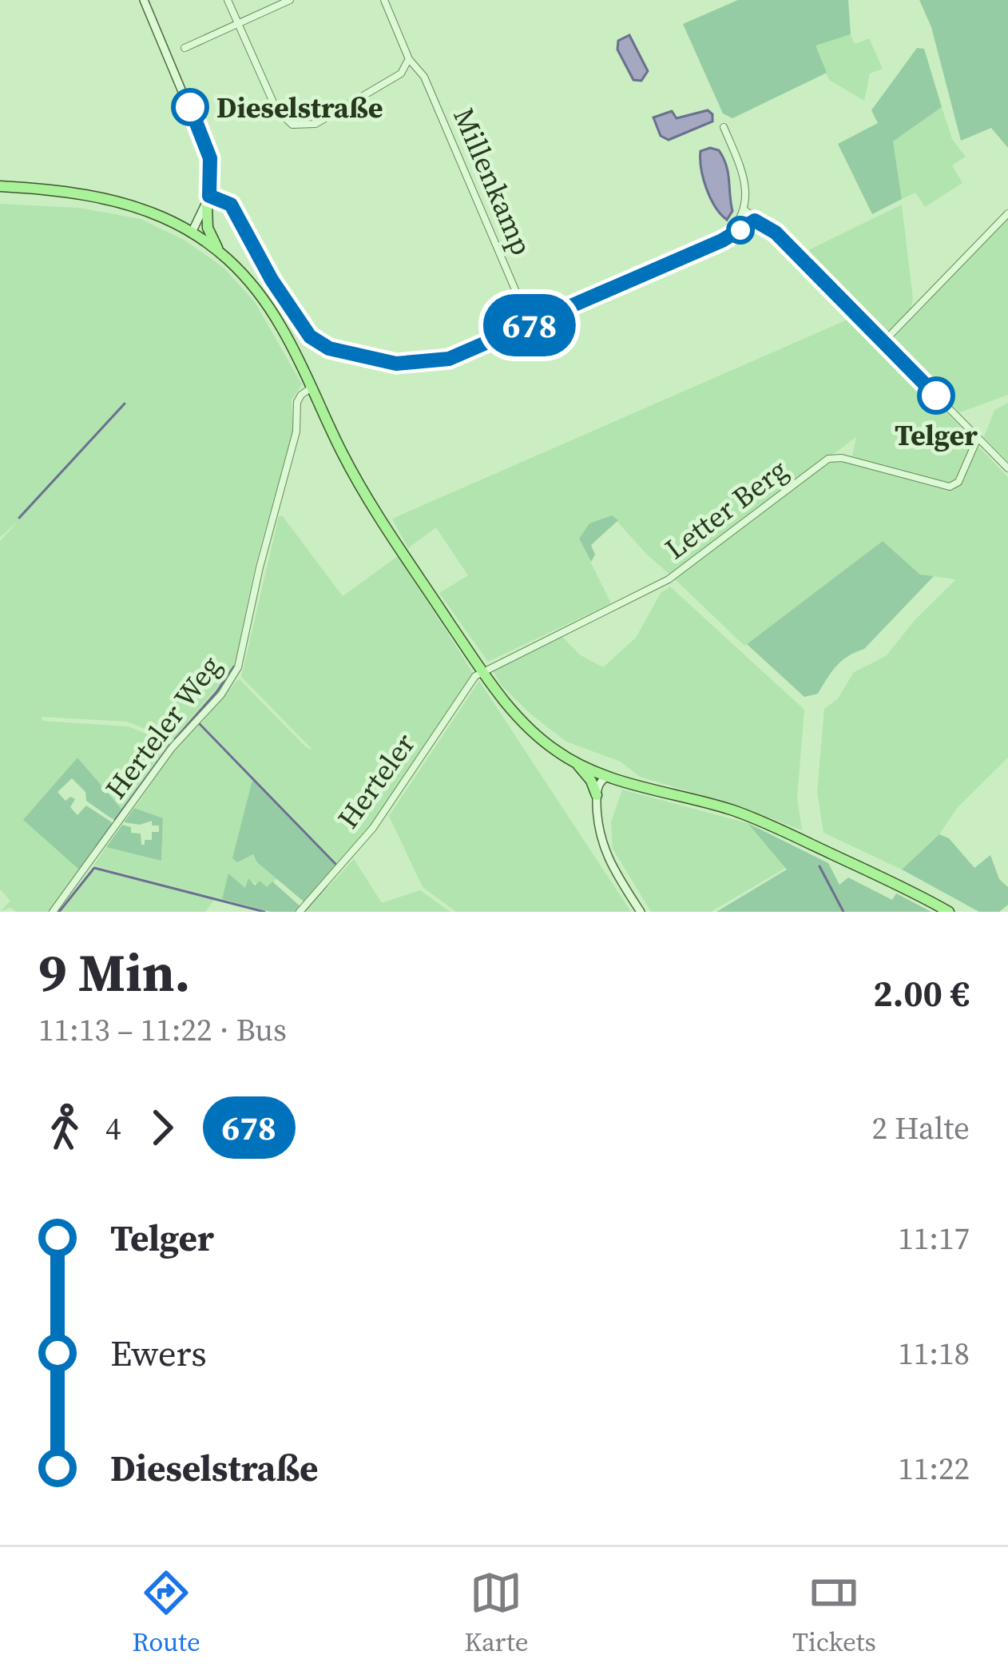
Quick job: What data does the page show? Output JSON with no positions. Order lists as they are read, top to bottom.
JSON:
{
  "streets": {
    "street": [
      "Millenkamp",
      "Letter Berg",
      "Herteler Weg",
      "Herteler"
    ]
  },
  "crossings": [
    ["Letter Berg", "Herteler"]
  ],
  "places": ["Dieselstraße", "Telger"],
  "lines": ["bus line 678"],
  "page": {
    "on_map": "678",
    "heading": ["9 Min.", "11:13 – 11:22 · Bus", "2.00 €"],
    "legs": ["4", "678", "2 Halte"],
    "list": [
      {
        "name": "Telger",
        "value": "11:17"
      },
      {
        "name": "Ewers",
        "value": "11:18"
      },
      {
        "name": "Dieselstraße",
        "value": "11:22"
      }
    ],
    "tabs": ["Route", "Karte", "Tickets"]
  }
}
